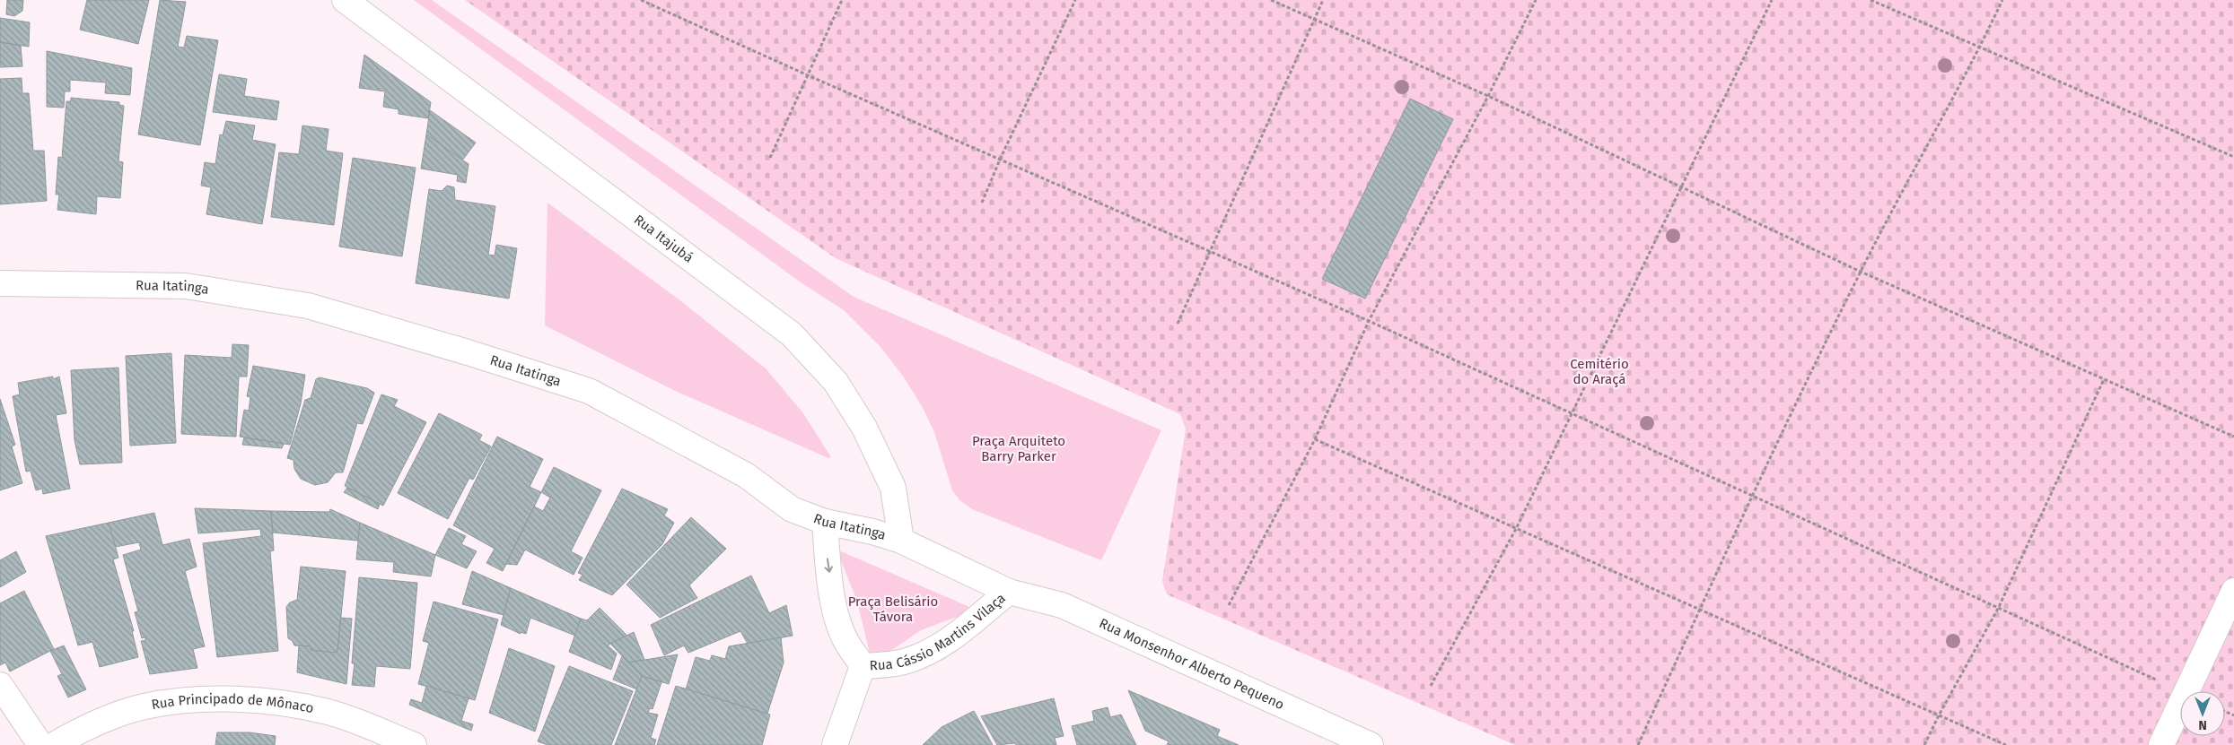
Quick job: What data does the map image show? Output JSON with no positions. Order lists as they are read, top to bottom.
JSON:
{
  "streets": {
    "street": [
      "Rua Itajubá",
      "Rua Itatinga",
      "Rua Cássio Martins Vilaça",
      "Rua Monsenhor Alberto Pequeno",
      "Rua Principado de Mônaco"
    ]
  },
  "crossings": [
    ["Rua Itajubá", "Rua Itatinga"],
    ["Rua Itatinga", "Rua Cássio Martins Vilaça"],
    ["Rua Itatinga", "Rua Monsenhor Alberto Pequeno"],
    ["Rua Cássio Martins Vilaça", "Rua Monsenhor Alberto Pequeno"]
  ],
  "one_way": ["Rua Cássio Martins Vilaça"],
  "parks": ["Cemitério do Araçá", "Praça Arquiteto Barry Parker", "Praça Belisário Távora"],
  "north": "bottom"
}
